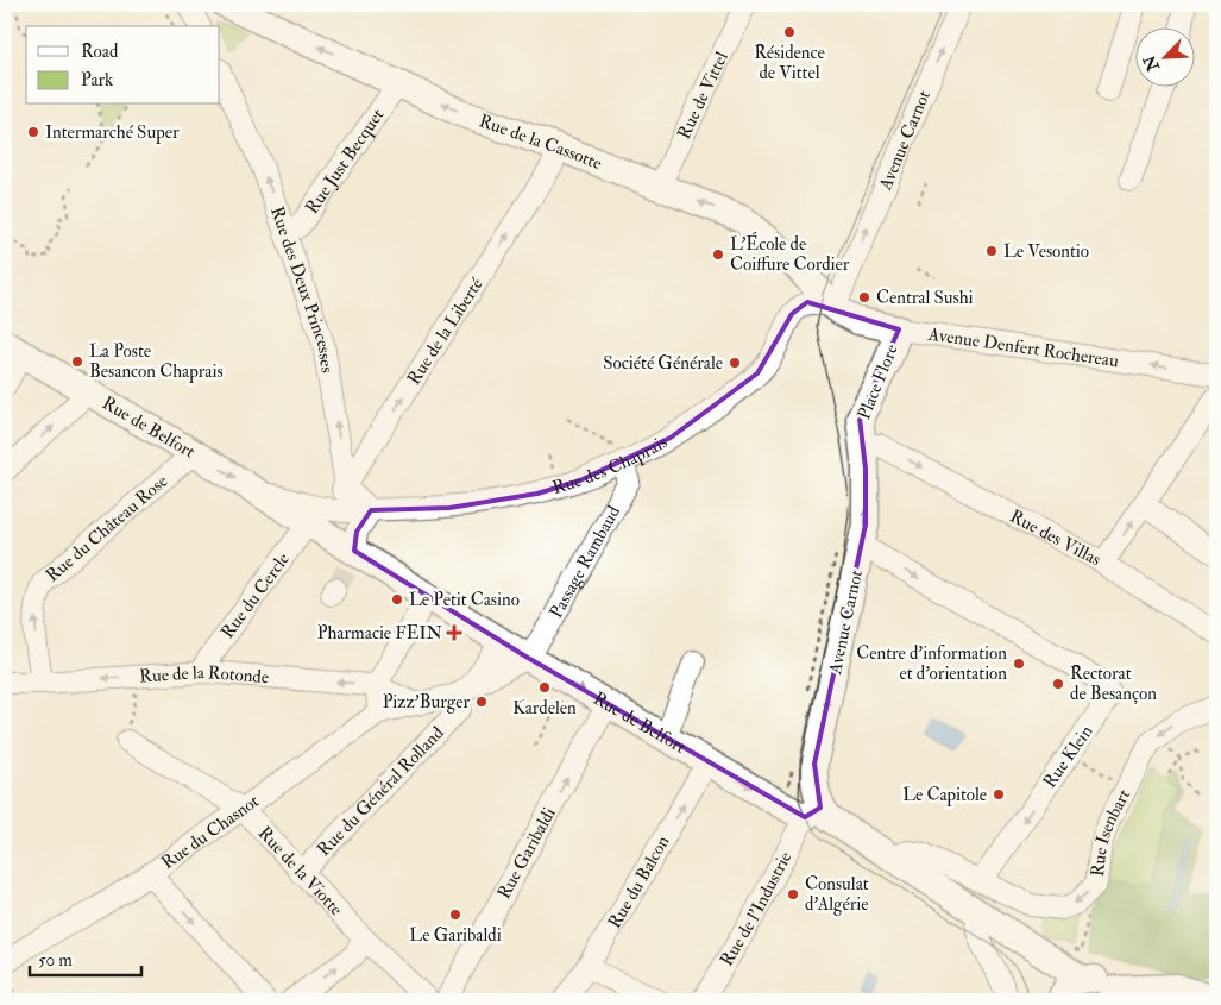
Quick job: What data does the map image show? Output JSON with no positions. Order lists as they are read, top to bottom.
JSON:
{
  "streets": {
    "main road": [
      "Avenue Carnot",
      "Rue de la Cassotte",
      "Avenue Denfert Rochereau",
      "Place Flore",
      "Rue de Belfort"
    ],
    "street": [
      "Rue de Vittel",
      "Rue Just Becquet",
      "Rue des Deux Princesses",
      "Rue de la Liberté",
      "Rue des Chaprais",
      "Rue du Château Rose",
      "Rue des Villas",
      "Passage Rambaud",
      "Rue du Cercle",
      "Rue de la Rotonde",
      "Rue Klein",
      "Rue du Général Rolland",
      "Rue du Chasnot",
      "Rue Isenbart",
      "Rue Garibaldi",
      "Rue de la Viotte",
      "Rue du Balcon",
      "Rue de l'Industrie"
    ]
  },
  "crossings": [
    ["Rue de Vittel", "Rue de la Cassotte"],
    ["Avenue Carnot", "Rue de la Cassotte"],
    ["Avenue Carnot", "Avenue Denfert Rochereau"],
    ["Avenue Carnot", "Place Flore"],
    ["Avenue Carnot", "Rue de Belfort"],
    ["Avenue Carnot", "Rue des Chaprais"],
    ["Avenue Carnot", "Rue des Villas"],
    ["Avenue Carnot", "Rue Klein"],
    ["Avenue Carnot", "Rue de l'Industrie"],
    ["Rue de la Cassotte", "Rue Just Becquet"],
    ["Rue de la Cassotte", "Rue de la Liberté"],
    ["Rue de la Cassotte", "Avenue Denfert Rochereau"],
    ["Rue de la Cassotte", "Rue des Chaprais"],
    ["Rue Just Becquet", "Rue des Deux Princesses"],
    ["Rue des Deux Princesses", "Rue de la Liberté"],
    ["Rue de la Liberté", "Rue de Belfort"],
    ["Rue de la Liberté", "Rue du Cercle"],
    ["Avenue Denfert Rochereau", "Place Flore"],
    ["Avenue Denfert Rochereau", "Rue des Chaprais"],
    ["Place Flore", "Rue des Villas"],
    ["Rue de Belfort", "Rue des Chaprais"],
    ["Rue de Belfort", "Rue du Château Rose"],
    ["Rue de Belfort", "Passage Rambaud"],
    ["Rue de Belfort", "Rue du Cercle"],
    ["Rue de Belfort", "Rue du Chasnot"],
    ["Rue de Belfort", "Rue Isenbart"],
    ["Rue de Belfort", "Rue Garibaldi"],
    ["Rue de Belfort", "Rue du Balcon"],
    ["Rue de Belfort", "Rue de l'Industrie"],
    ["Rue des Chaprais", "Passage Rambaud"],
    ["Rue du Château Rose", "Rue de la Rotonde"],
    ["Passage Rambaud", "Rue du Chasnot"],
    ["Rue du Cercle", "Rue de la Rotonde"],
    ["Rue Klein", "Rue Isenbart"],
    ["Rue du Général Rolland", "Rue du Chasnot"],
    ["Rue du Général Rolland", "Rue de la Viotte"],
    ["Rue du Chasnot", "Rue de la Viotte"]
  ],
  "one_way": [
    "Avenue Carnot",
    "Rue de la Cassotte",
    "Rue des Deux Princesses",
    "Rue de la Liberté",
    "Avenue Denfert Rochereau",
    "Rue de la Rotonde",
    "Rue Isenbart",
    "Rue Garibaldi",
    "Rue du Balcon"
  ],
  "places": {
    "other": [
      "Résidence de Vittel",
      "Intermarché Super",
      "Le Vesontio",
      "L'École de Coiffure Cordier",
      "Central Sushi",
      "La Poste Besancon Chaprais",
      "Société Générale",
      "Le Petit Casino",
      "Centre d'information et d'orientation",
      "Rectorat de Besançon",
      "Kardelen",
      "Pizz'Burger",
      "Le Capitole",
      "Consulat d'Algérie",
      "Le Garibaldi"
    ],
    "health": ["Pharmacie FEIN"]
  },
  "legend": ["Road", "Park"],
  "scale_bar": "50 m",
  "north": "bottom left"
}
